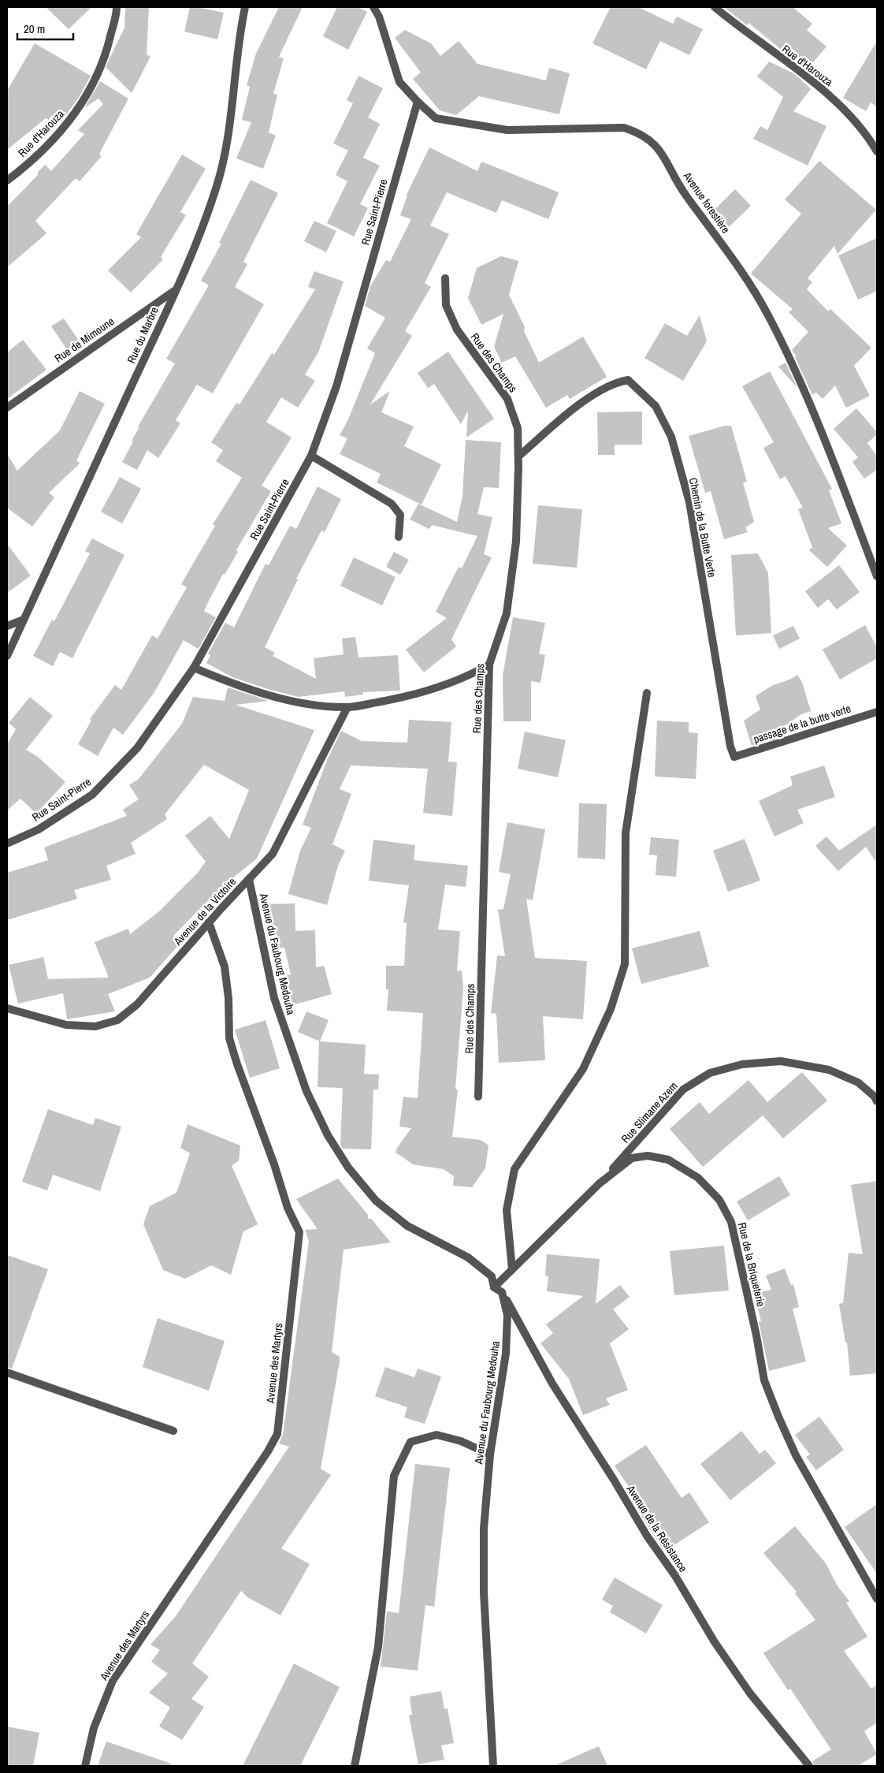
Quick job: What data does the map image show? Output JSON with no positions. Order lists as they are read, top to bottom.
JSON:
{
  "streets": {
    "street": [
      "Rue d'Harouza",
      "Avenue forestière",
      "Rue Saint-Pierre",
      "Rue du Marbre",
      "Rue de Mimoune",
      "Rue des Champs",
      "Chemin de la Butte Verte",
      "passage de la butte verte",
      "Avenue de la Victoire",
      "Avenue du Faubourg Medouha",
      "Rue Slimane Azem",
      "Rue de la Briqueterie",
      "Avenue des Martyrs",
      "Avenue de la Résistance"
    ]
  },
  "crossings": [
    ["Avenue forestière", "Rue Saint-Pierre"],
    ["Rue du Marbre", "Rue de Mimoune"],
    ["Rue des Champs", "Chemin de la Butte Verte"],
    ["Chemin de la Butte Verte", "passage de la butte verte"],
    ["Avenue de la Victoire", "Avenue du Faubourg Medouha"],
    ["Avenue de la Victoire", "Avenue des Martyrs"],
    ["Avenue du Faubourg Medouha", "Rue de la Briqueterie"],
    ["Avenue du Faubourg Medouha", "Avenue de la Résistance"],
    ["Rue Slimane Azem", "Rue de la Briqueterie"]
  ],
  "scale_bar": "20 m"
}
